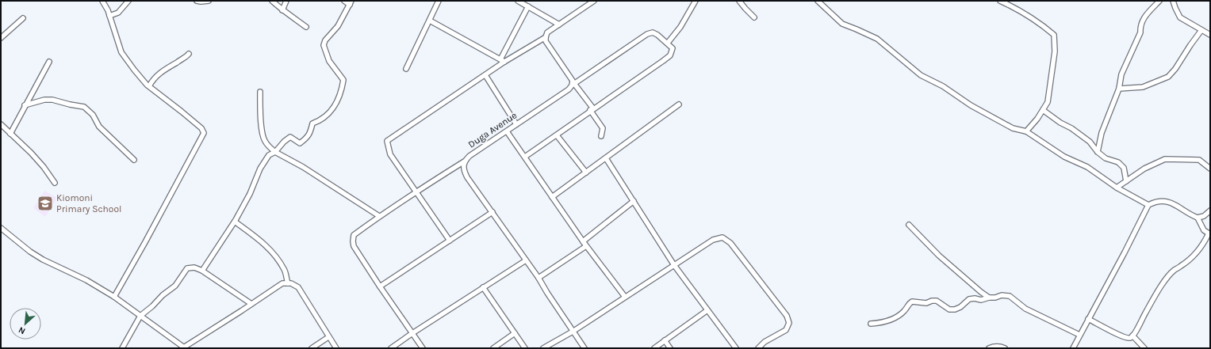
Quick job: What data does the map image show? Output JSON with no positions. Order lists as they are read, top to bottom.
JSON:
{
  "streets": {
    "street": ["Duga Avenue"]
  },
  "places": {
    "school or university": ["Kiomoni Primary School"]
  },
  "north": "bottom left"
}
